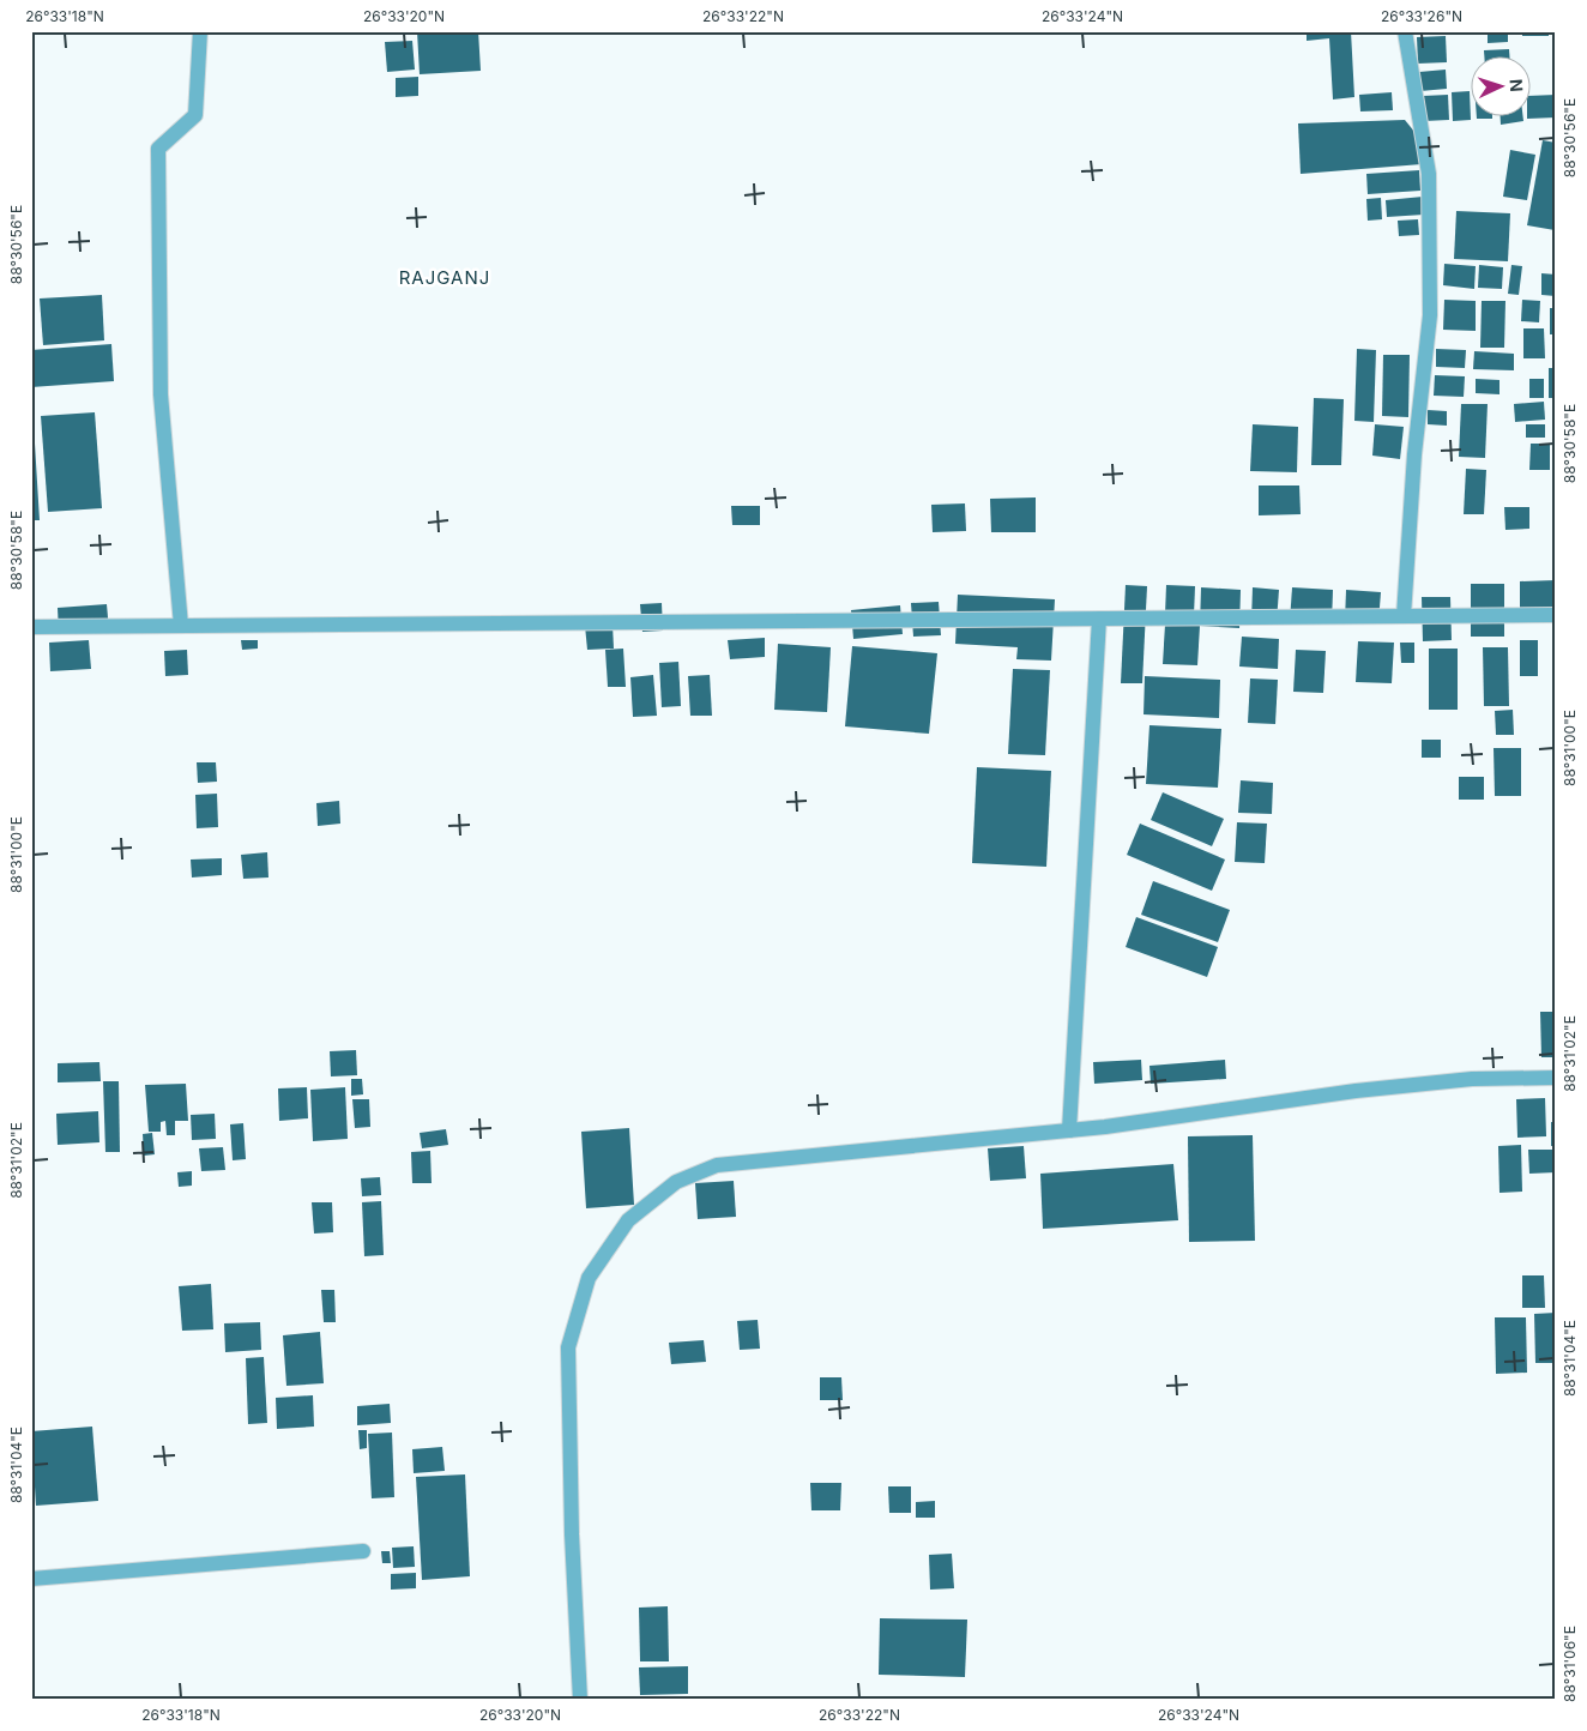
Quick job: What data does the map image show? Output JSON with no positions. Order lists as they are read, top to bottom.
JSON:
{
  "districts": ["RAJGANJ"],
  "north": "right",
  "coordinates": [
    "26°33'18\"N",
    "26°33'20\"N",
    "26°33'22\"N",
    "26°33'24\"N",
    "26°33'26\"N",
    "88°30'56\"E",
    "88°30'58\"E",
    "88°31'00\"E",
    "88°31'02\"E",
    "88°31'04\"E",
    "88°31'06\"E"
  ]
}
